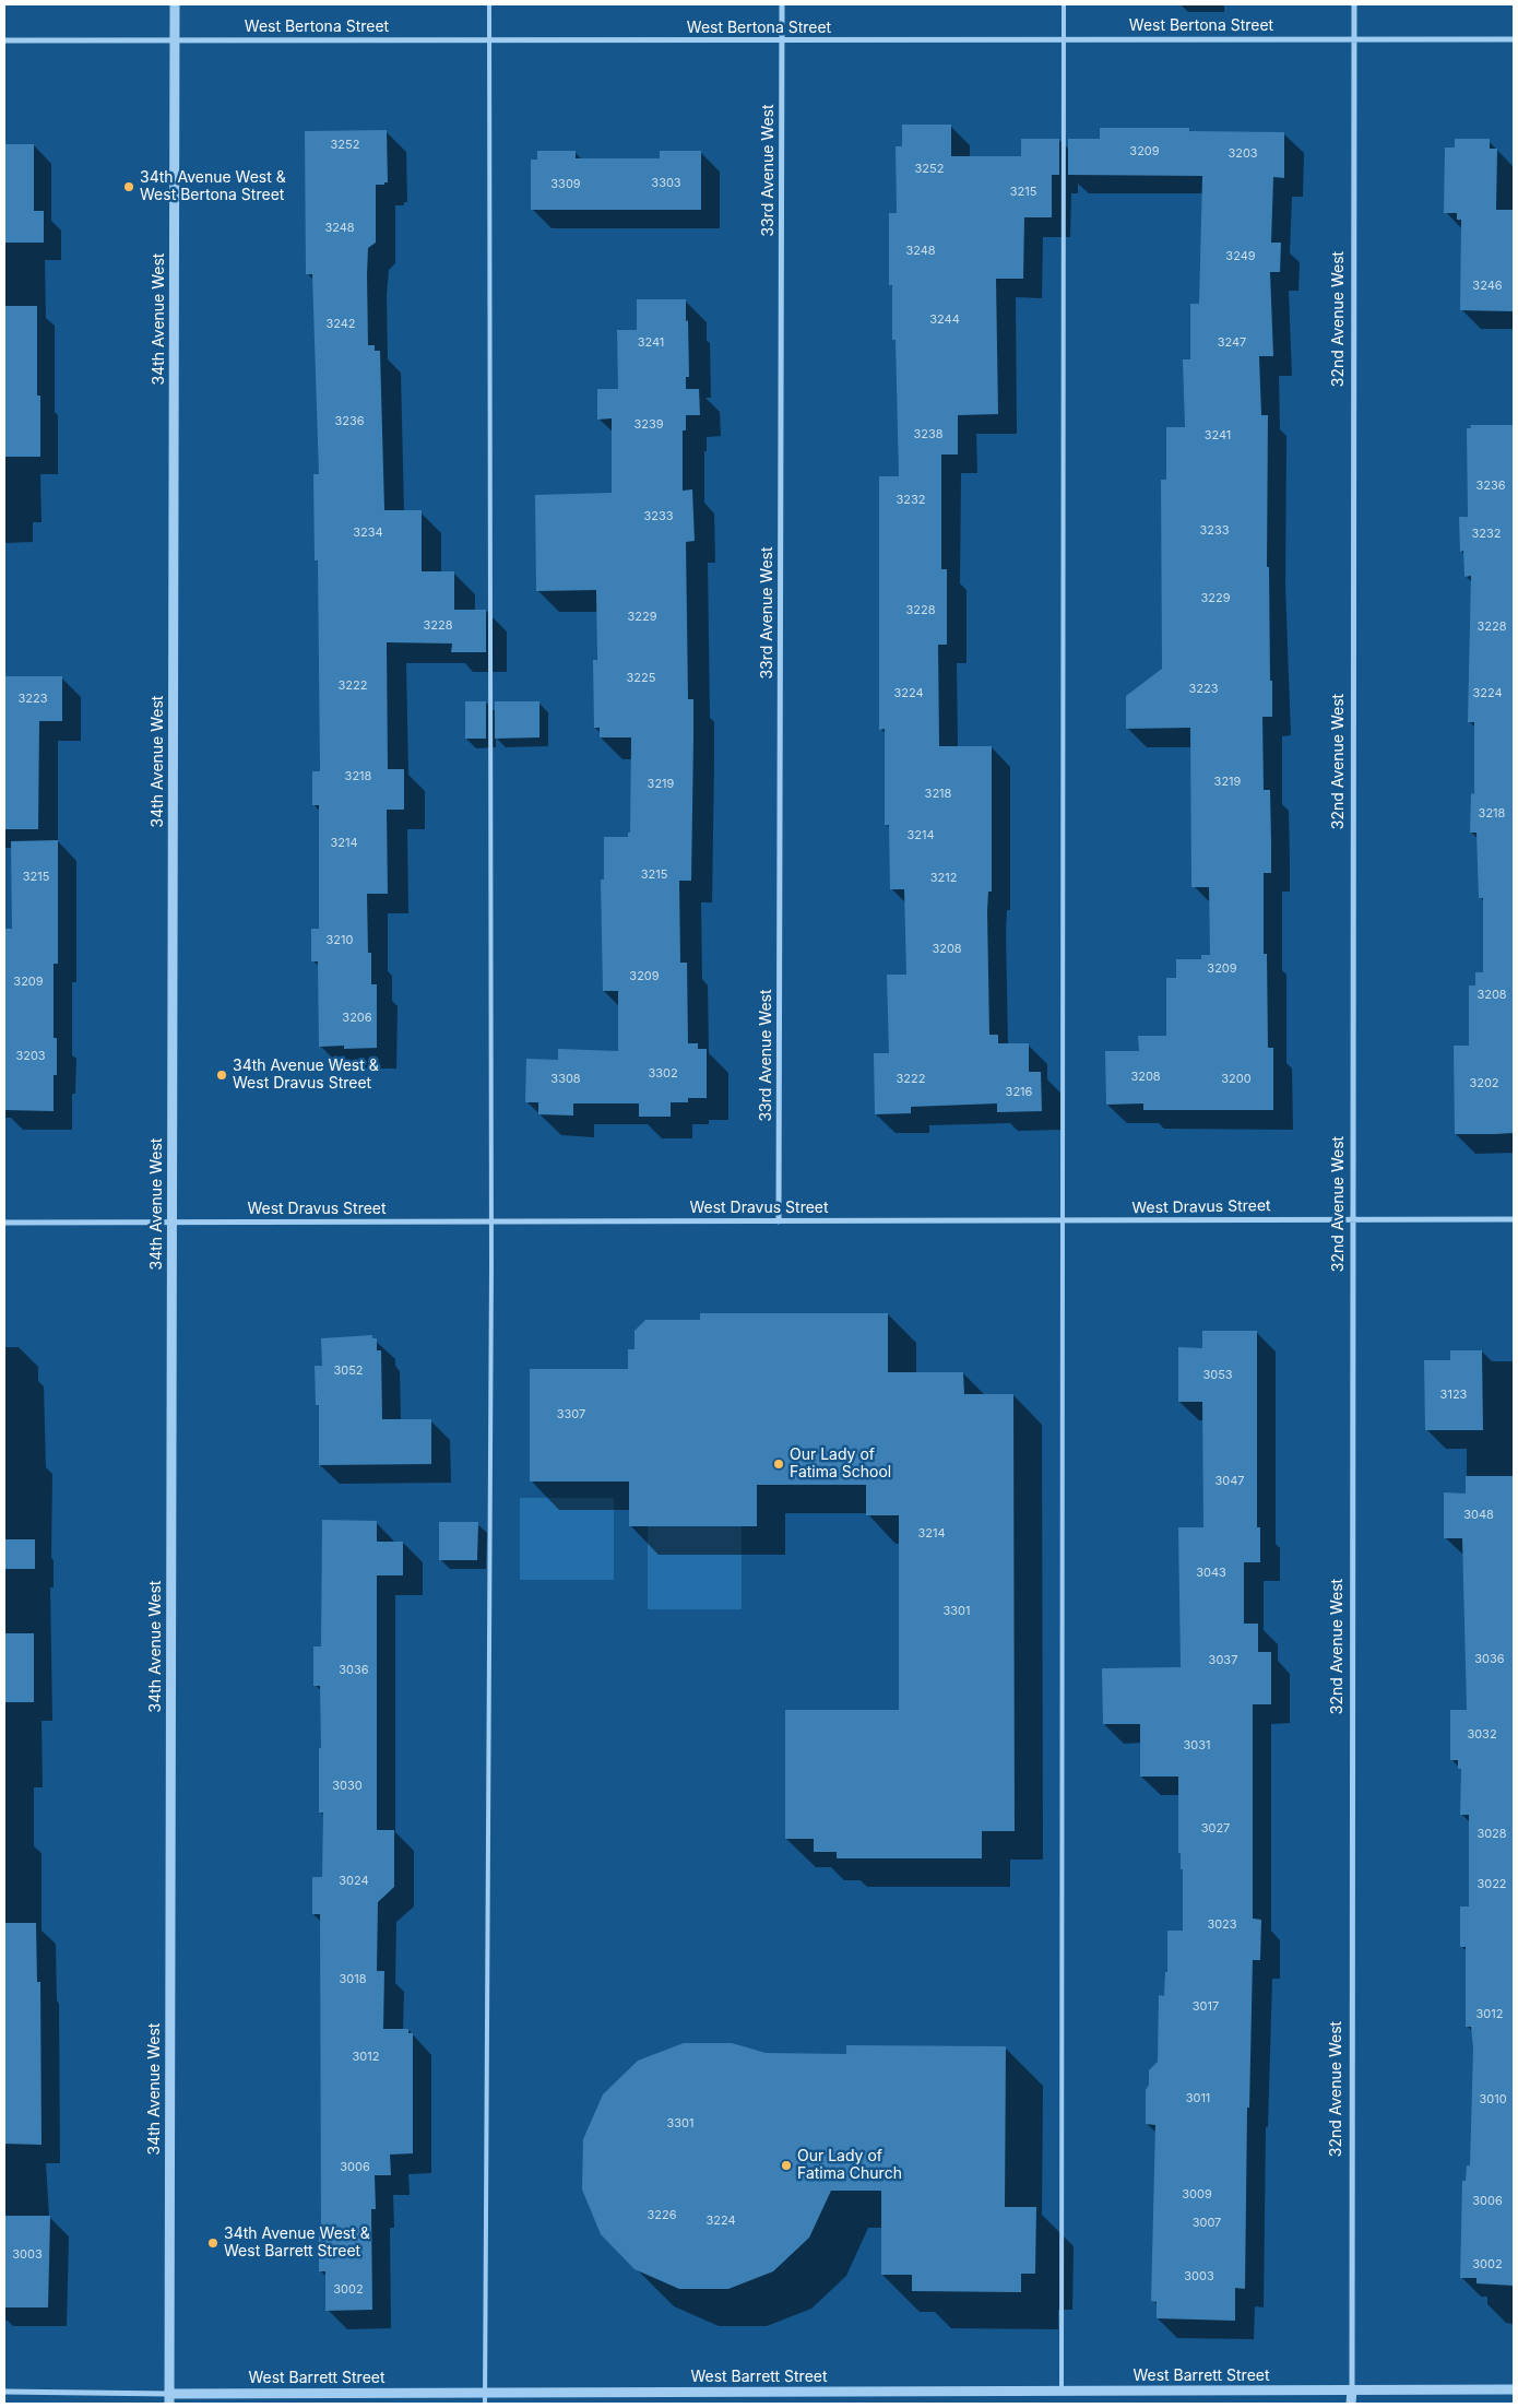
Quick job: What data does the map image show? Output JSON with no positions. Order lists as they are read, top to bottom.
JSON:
{
  "streets": {
    "street": [
      "West Bertona Street",
      "33rd Avenue West",
      "34th Avenue West",
      "32nd Avenue West",
      "West Dravus Street",
      "West Barrett Street"
    ]
  },
  "crossings": [
    ["West Bertona Street", "33rd Avenue West"],
    ["West Bertona Street", "34th Avenue West"],
    ["West Bertona Street", "32nd Avenue West"],
    ["33rd Avenue West", "West Dravus Street"],
    ["34th Avenue West", "West Dravus Street"],
    ["34th Avenue West", "West Barrett Street"],
    ["32nd Avenue West", "West Dravus Street"],
    ["32nd Avenue West", "West Barrett Street"]
  ],
  "places": [
    "34th Avenue West & West Bertona Street",
    "34th Avenue West & West Dravus Street",
    "Our Lady of Fatima School",
    "Our Lady of Fatima Church",
    "34th Avenue West & West Barrett Street"
  ],
  "house_numbers": [
    "3252",
    "3209",
    "3203",
    "3252",
    "3303",
    "3309",
    "3215",
    "3248",
    "3248",
    "3249",
    "3246",
    "3244",
    "3242",
    "3241",
    "3247",
    "3236",
    "3239",
    "3238",
    "3241",
    "3236",
    "3232",
    "3233",
    "3233",
    "3234",
    "3232",
    "3229",
    "3228",
    "3229",
    "3228",
    "3228",
    "3225",
    "3222",
    "3223",
    "3224",
    "3224",
    "3223",
    "3218",
    "3219",
    "3219",
    "3218",
    "3218",
    "3214",
    "3214",
    "3215",
    "3215",
    "3212",
    "3210",
    "3208",
    "3209",
    "3209",
    "3209",
    "3208",
    "3206",
    "3203",
    "3302",
    "3208",
    "3308",
    "3222",
    "3200",
    "3202",
    "3216",
    "3052",
    "3053",
    "3123",
    "3307",
    "3047",
    "3048",
    "3214",
    "3043",
    "3301",
    "3036",
    "3037",
    "3036",
    "3032",
    "3031",
    "3030",
    "3027",
    "3028",
    "3024",
    "3022",
    "3023",
    "3018",
    "3017",
    "3012",
    "3012",
    "3011",
    "3010",
    "3301",
    "3006",
    "3009",
    "3006",
    "3226",
    "3224",
    "3007",
    "3003",
    "3002",
    "3003",
    "3002"
  ]
}
